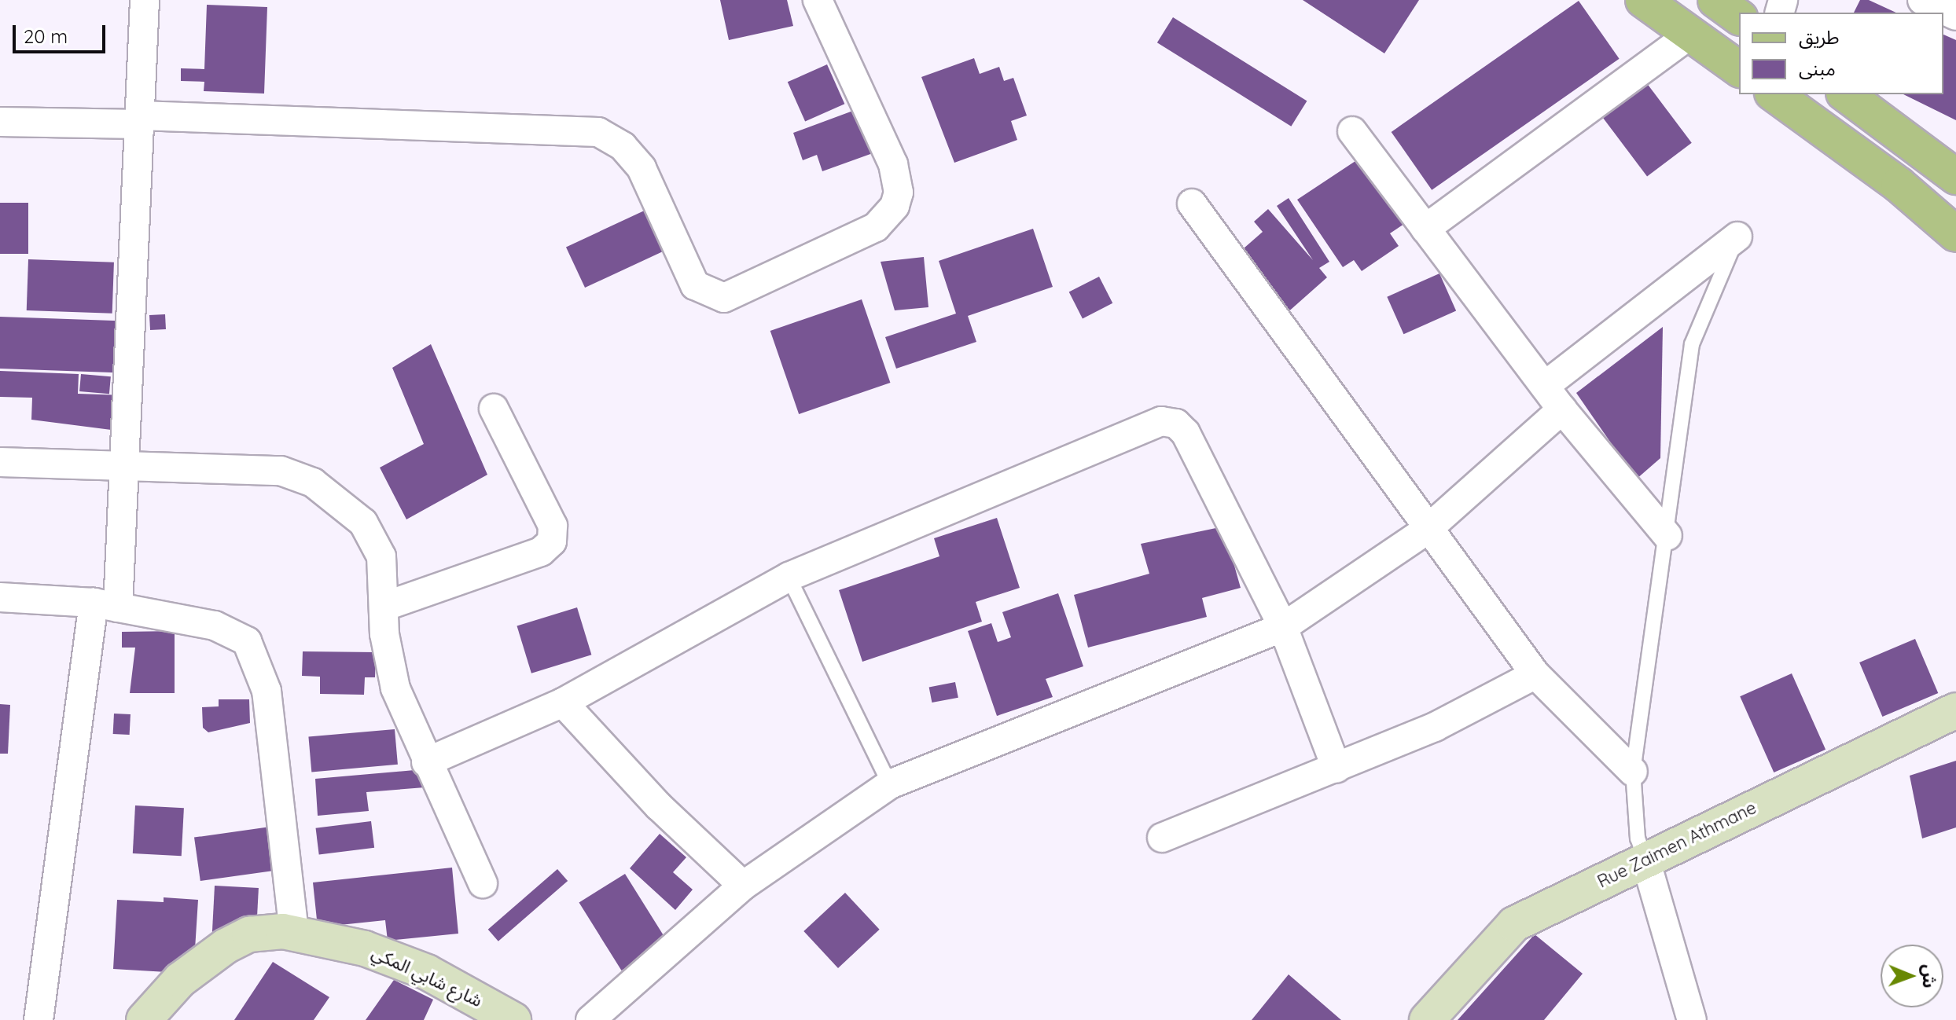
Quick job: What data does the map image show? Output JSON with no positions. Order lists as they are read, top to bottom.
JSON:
{
  "streets": {
    "main road": ["Rue Zaimen Athmane", "شارع شابي المكي"]
  },
  "legend": ["طريق", "مبنى"],
  "scale_bar": "20 m",
  "north": "right"
}
